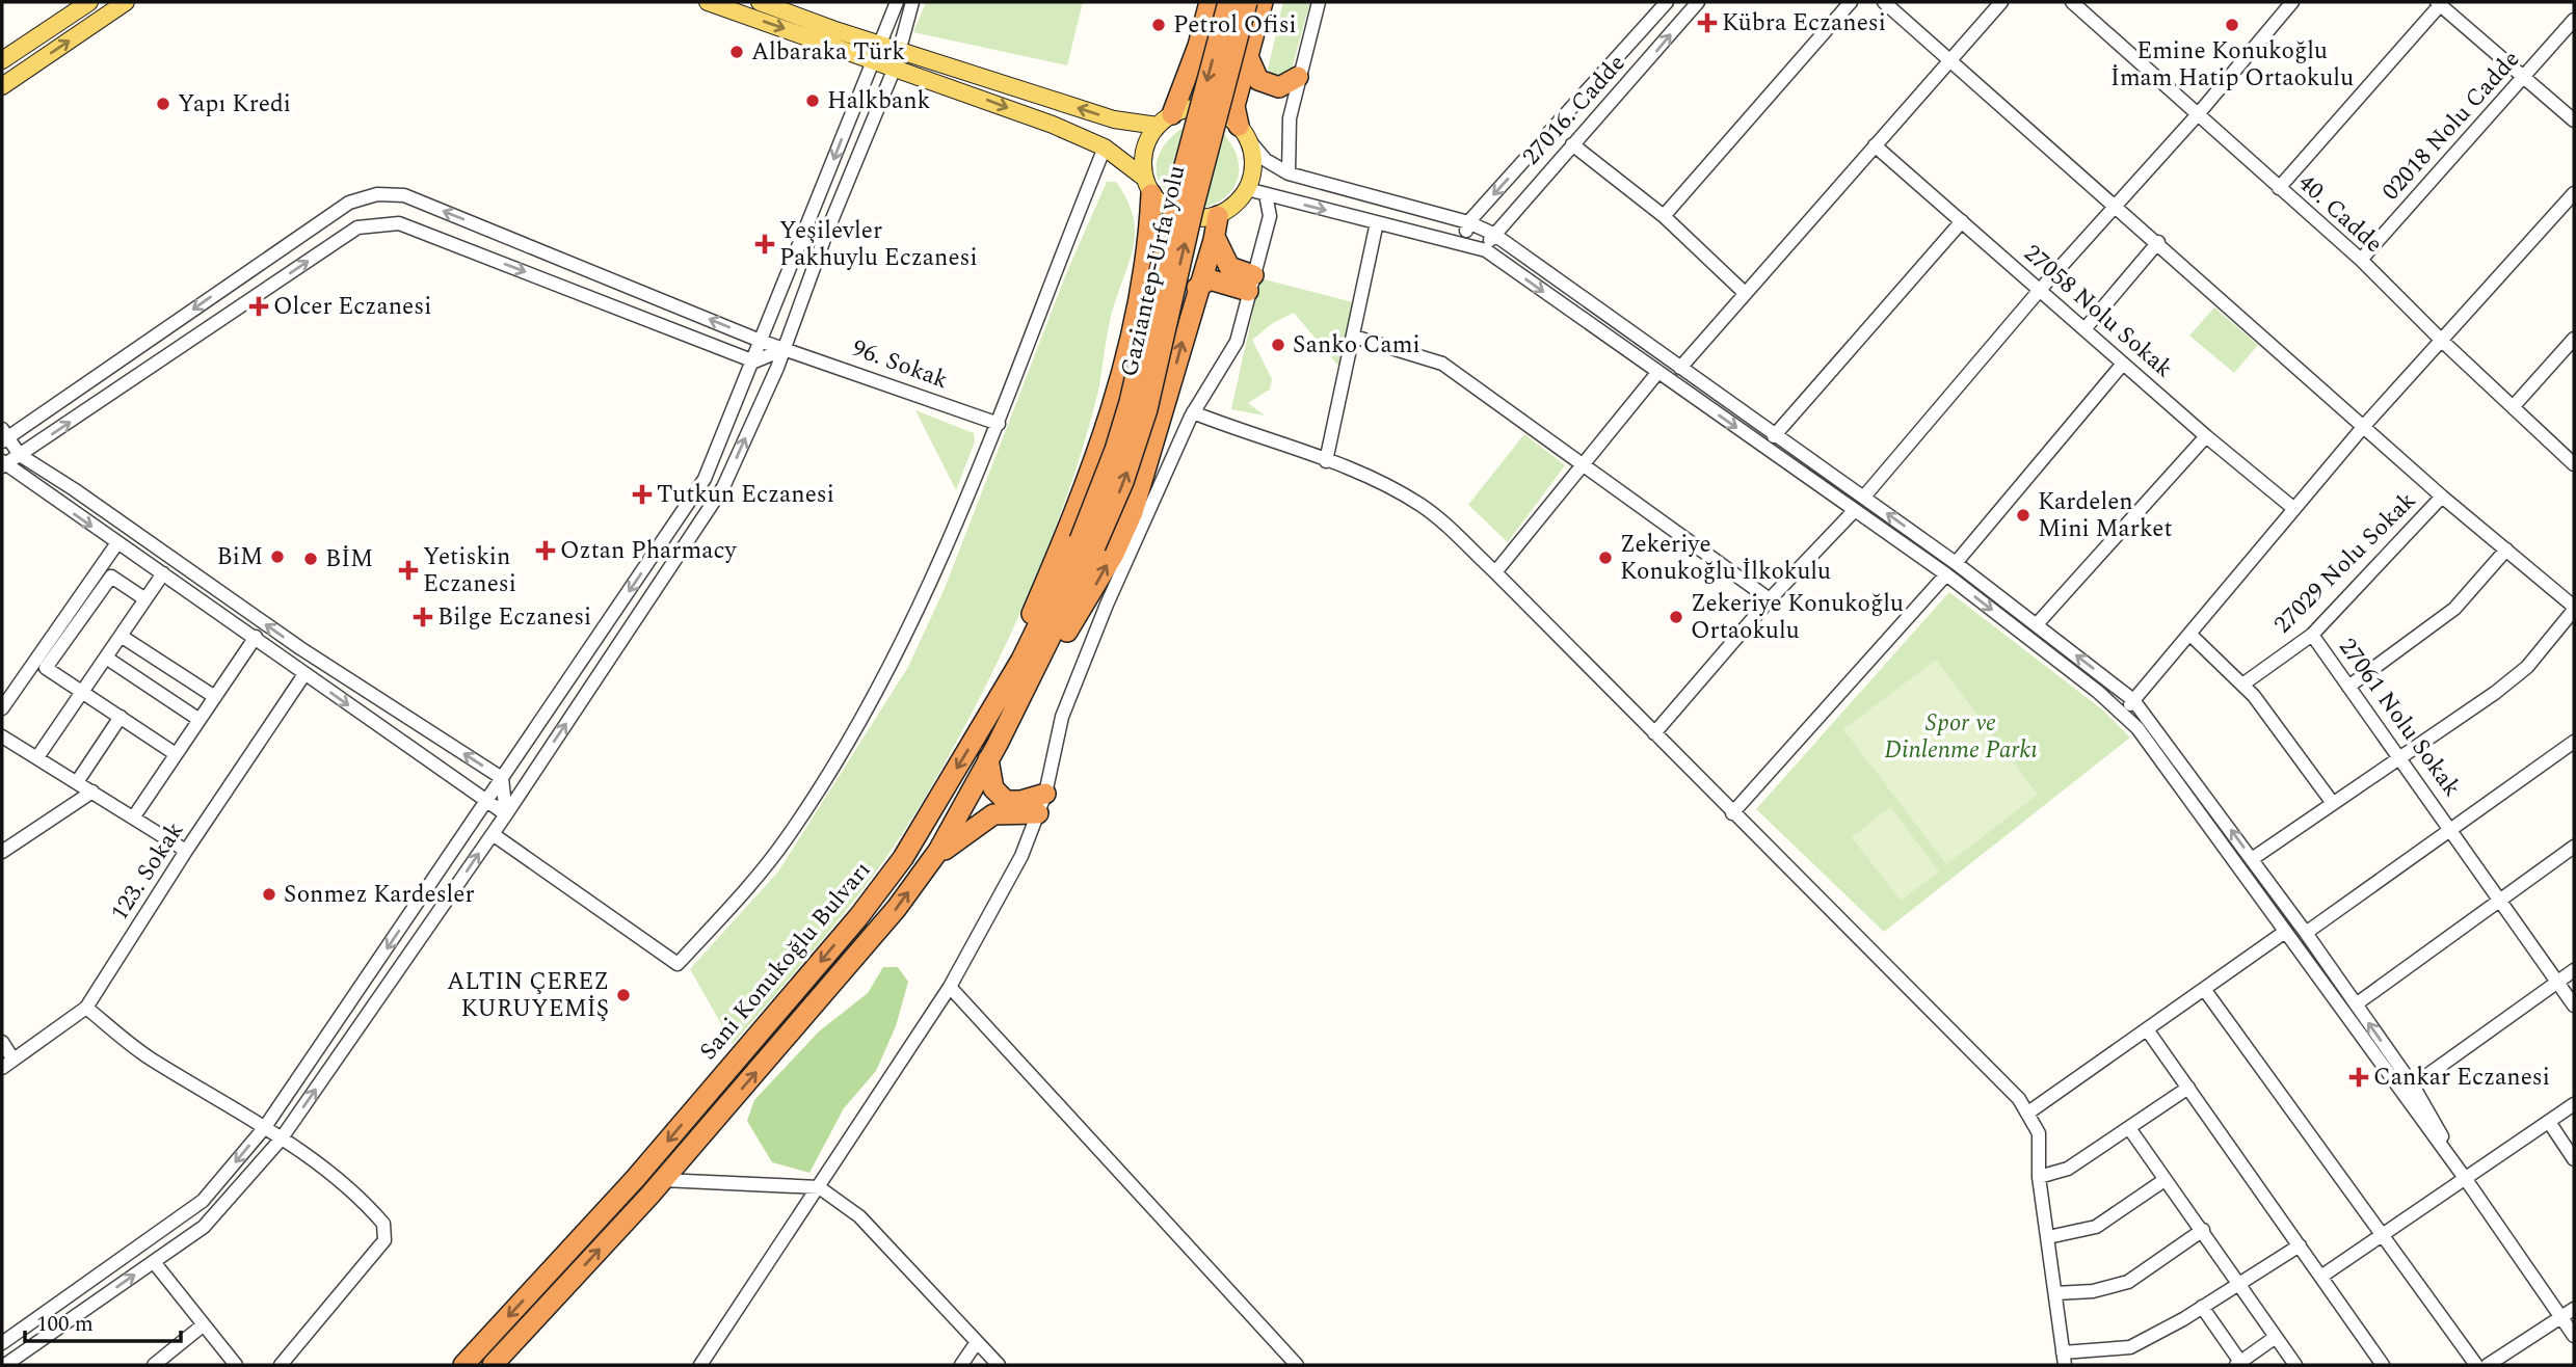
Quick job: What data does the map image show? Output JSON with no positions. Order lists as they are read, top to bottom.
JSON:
{
  "streets": {
    "highway": ["Gaziantep-Urfa yolu", "Sani Konukoğlu Bulvarı"],
    "street": [
      "27016. Cadde",
      "02018 Nolu Cadde",
      "40. Cadde",
      "27058 Nolu Sokak",
      "96. Sokak",
      "27029 Nolu Sokak",
      "27061 Nolu Sokak",
      "123. Sokak"
    ]
  },
  "crossings": [
    ["02018 Nolu Cadde", "40. Cadde"],
    ["Gaziantep-Urfa yolu", "Sani Konukoğlu Bulvarı"],
    ["27029 Nolu Sokak", "27061 Nolu Sokak"]
  ],
  "one_way": ["96. Sokak"],
  "parks": ["Spor ve Dinlenme Parkı"],
  "places": {
    "health": [
      "Kübra Eczanesi",
      "Yeşilevler Pakhuylu Eczanesi",
      "Olcer Eczanesi",
      "Tutkun Eczanesi",
      "Oztan Pharmacy",
      "Yetiskin Eczanesi",
      "Bilge Eczanesi",
      "Cankar Eczanesi"
    ],
    "other": [
      "Petrol Ofisi",
      "Emine Konukoğlu İmam Hatip Ortaokulu",
      "Albaraka Türk",
      "Halkbank",
      "Yapı Kredi",
      "Sanko Cami",
      "Kardelen Mini Market",
      "BiM",
      "Zekeriye Konukoğlu İlkokulu",
      "BİM",
      "Zekeriye Konukoğlu Ortaokulu",
      "Sonmez Kardesler",
      "ALTIN ÇEREZ KURUYEMİŞ"
    ]
  },
  "scale_bar": "100 m"
}
